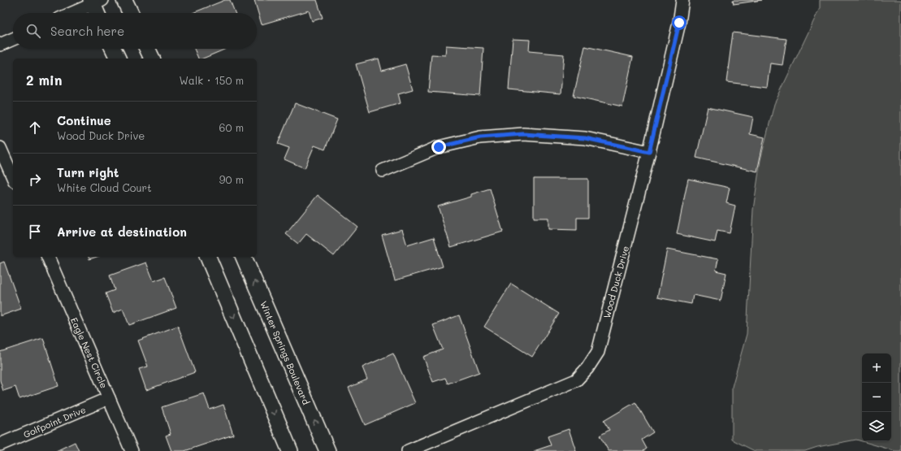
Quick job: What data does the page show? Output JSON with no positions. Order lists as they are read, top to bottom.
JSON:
{
  "streets": {
    "street": [
      "Wood Duck Drive",
      "Eagle Nest Circle",
      "Winter Springs Boulevard",
      "Golfpoint Drive"
    ]
  },
  "crossings": [
    ["Eagle Nest Circle", "Golfpoint Drive"]
  ],
  "page": {
    "search": "Search here",
    "heading": ["2 min", "Walk · 150 m"],
    "list": [
      ["Continue", "Wood Duck Drive", "60 m"],
      ["Turn right", "White Cloud Court", "90 m"],
      "Arrive at destination"
    ],
    "map_buttons": ["+", "−"]
  }
}
